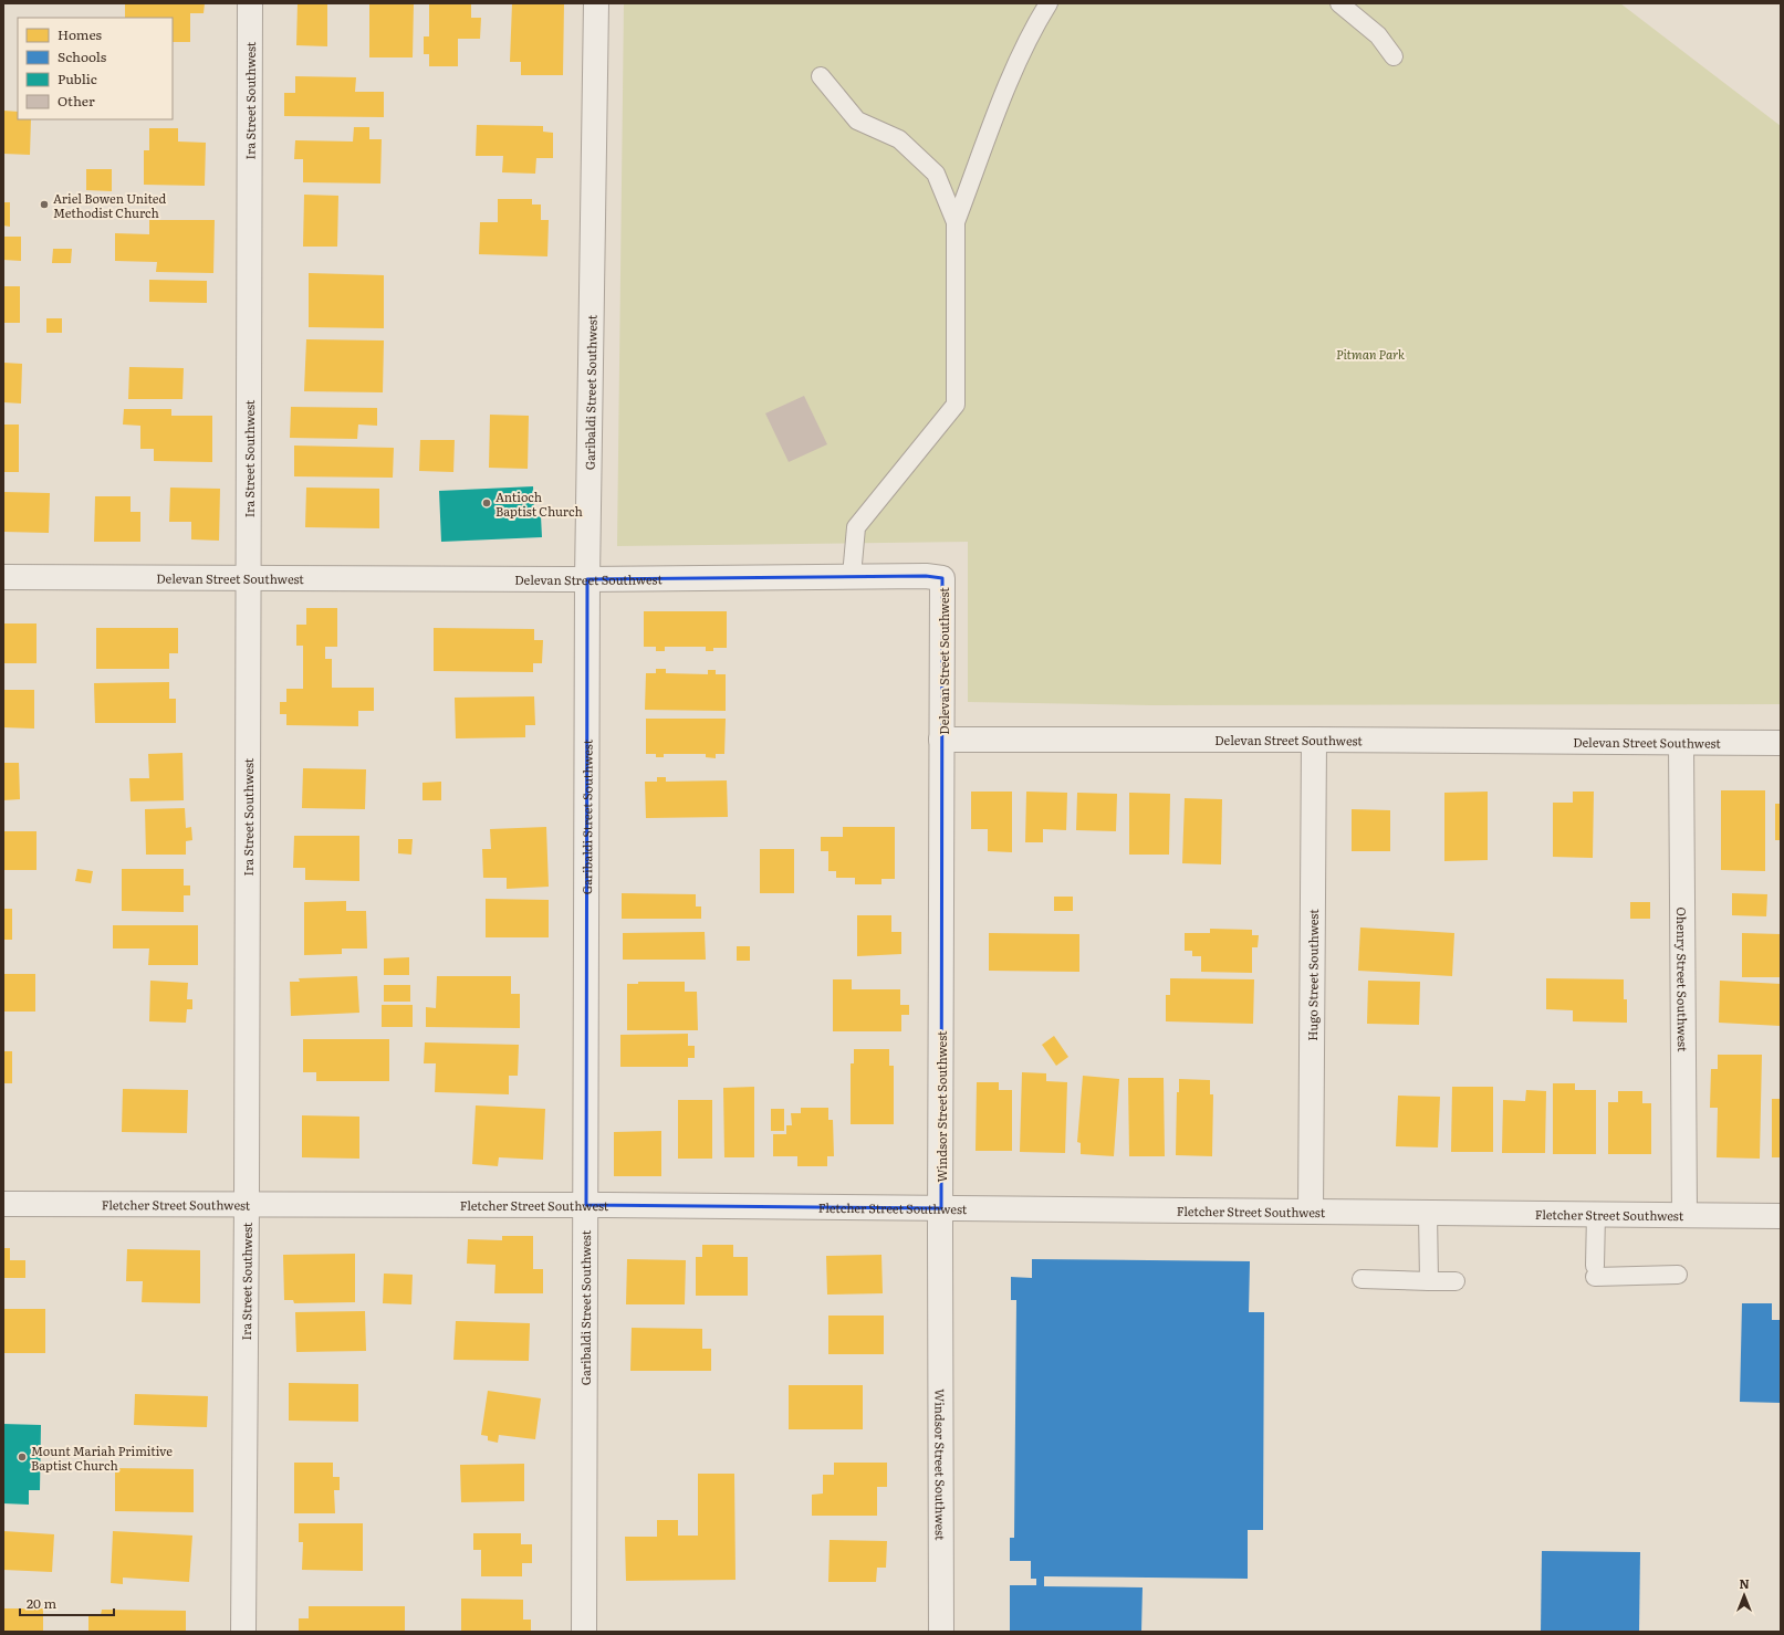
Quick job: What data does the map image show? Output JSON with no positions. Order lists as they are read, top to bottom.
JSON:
{
  "streets": {
    "street": [
      "Ira Street Southwest",
      "Garibaldi Street Southwest",
      "Delevan Street Southwest",
      "Hugo Street Southwest",
      "Ohenry Street Southwest",
      "Windsor Street Southwest",
      "Fletcher Street Southwest"
    ]
  },
  "crossings": [
    ["Ira Street Southwest", "Delevan Street Southwest"],
    ["Ira Street Southwest", "Fletcher Street Southwest"],
    ["Garibaldi Street Southwest", "Delevan Street Southwest"],
    ["Garibaldi Street Southwest", "Fletcher Street Southwest"],
    ["Delevan Street Southwest", "Hugo Street Southwest"],
    ["Delevan Street Southwest", "Ohenry Street Southwest"],
    ["Delevan Street Southwest", "Windsor Street Southwest"],
    ["Hugo Street Southwest", "Fletcher Street Southwest"],
    ["Ohenry Street Southwest", "Fletcher Street Southwest"],
    ["Windsor Street Southwest", "Fletcher Street Southwest"]
  ],
  "parks": ["Pitman Park"],
  "places": ["Ariel Bowen United Methodist Church", "Antioch Baptist Church", "Mount Mariah Primitive Baptist Church"],
  "legend": [
    "Homes",
    "Schools",
    "Public",
    "Other"
  ],
  "scale_bar": "20 m",
  "north": "top"
}
